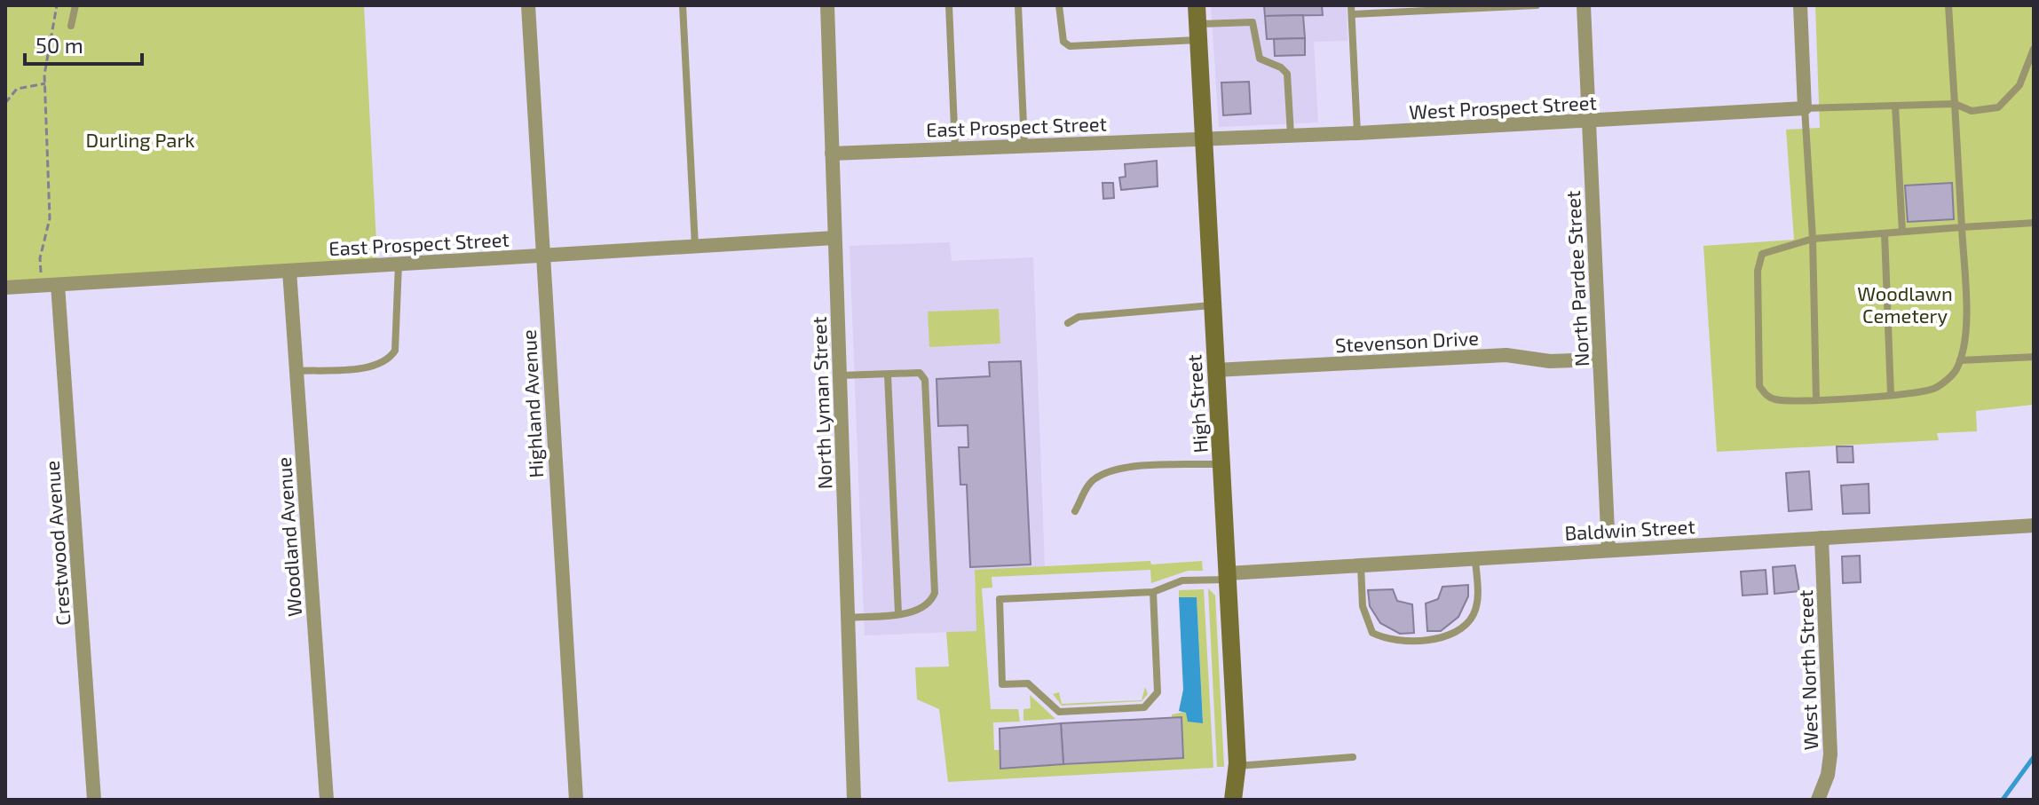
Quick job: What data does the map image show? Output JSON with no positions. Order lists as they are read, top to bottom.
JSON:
{
  "streets": {
    "main road": ["High Street"],
    "street": [
      "West Prospect Street",
      "East Prospect Street",
      "North Pardee Street",
      "Stevenson Drive",
      "North Lyman Street",
      "Highland Avenue",
      "Baldwin Street",
      "Woodland Avenue",
      "Crestwood Avenue",
      "West North Street"
    ]
  },
  "crossings": [
    ["West Prospect Street", "East Prospect Street"],
    ["West Prospect Street", "North Pardee Street"],
    ["West Prospect Street", "High Street"],
    ["East Prospect Street", "North Lyman Street"],
    ["East Prospect Street", "Highland Avenue"],
    ["East Prospect Street", "High Street"],
    ["East Prospect Street", "Woodland Avenue"],
    ["East Prospect Street", "Crestwood Avenue"],
    ["North Pardee Street", "Stevenson Drive"],
    ["North Pardee Street", "Baldwin Street"],
    ["Stevenson Drive", "High Street"],
    ["High Street", "Baldwin Street"],
    ["Baldwin Street", "West North Street"]
  ],
  "parks": ["Durling Park", "Woodlawn Cemetery"],
  "scale_bar": "50 m"
}
